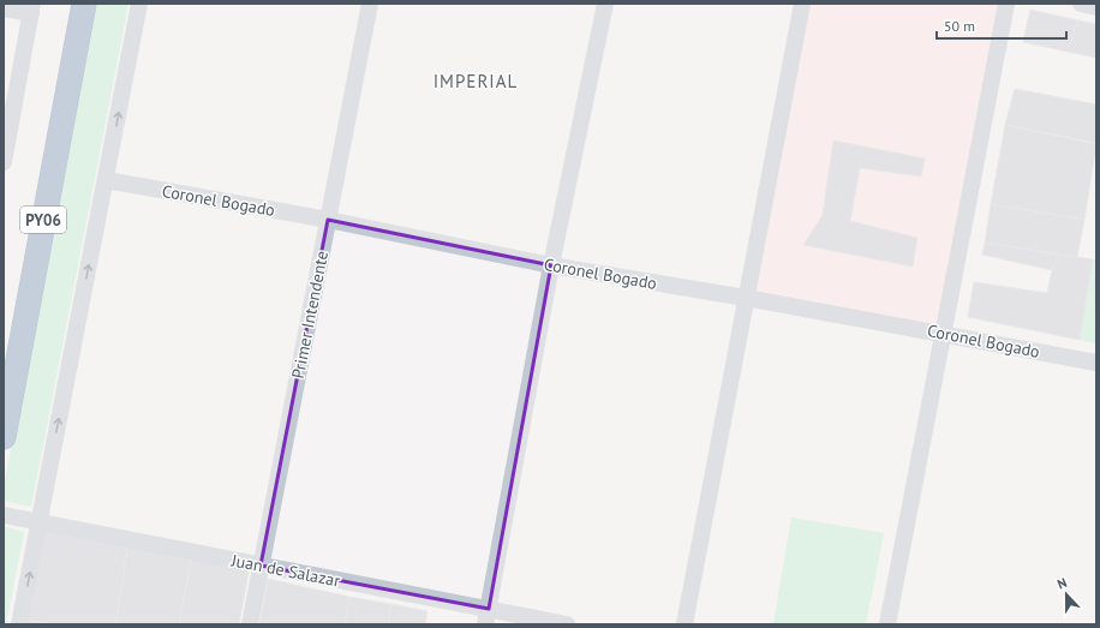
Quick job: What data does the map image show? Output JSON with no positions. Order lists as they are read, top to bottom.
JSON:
{
  "streets": {
    "highway": ["PY06"],
    "street": ["Coronel Bogado", "Primer Intendente", "Juan de Salazar"]
  },
  "crossings": [
    ["Coronel Bogado", "Primer Intendente"],
    ["Primer Intendente", "Juan de Salazar"]
  ],
  "districts": ["IMPERIAL"],
  "scale_bar": "50 m",
  "north": "top"
}
